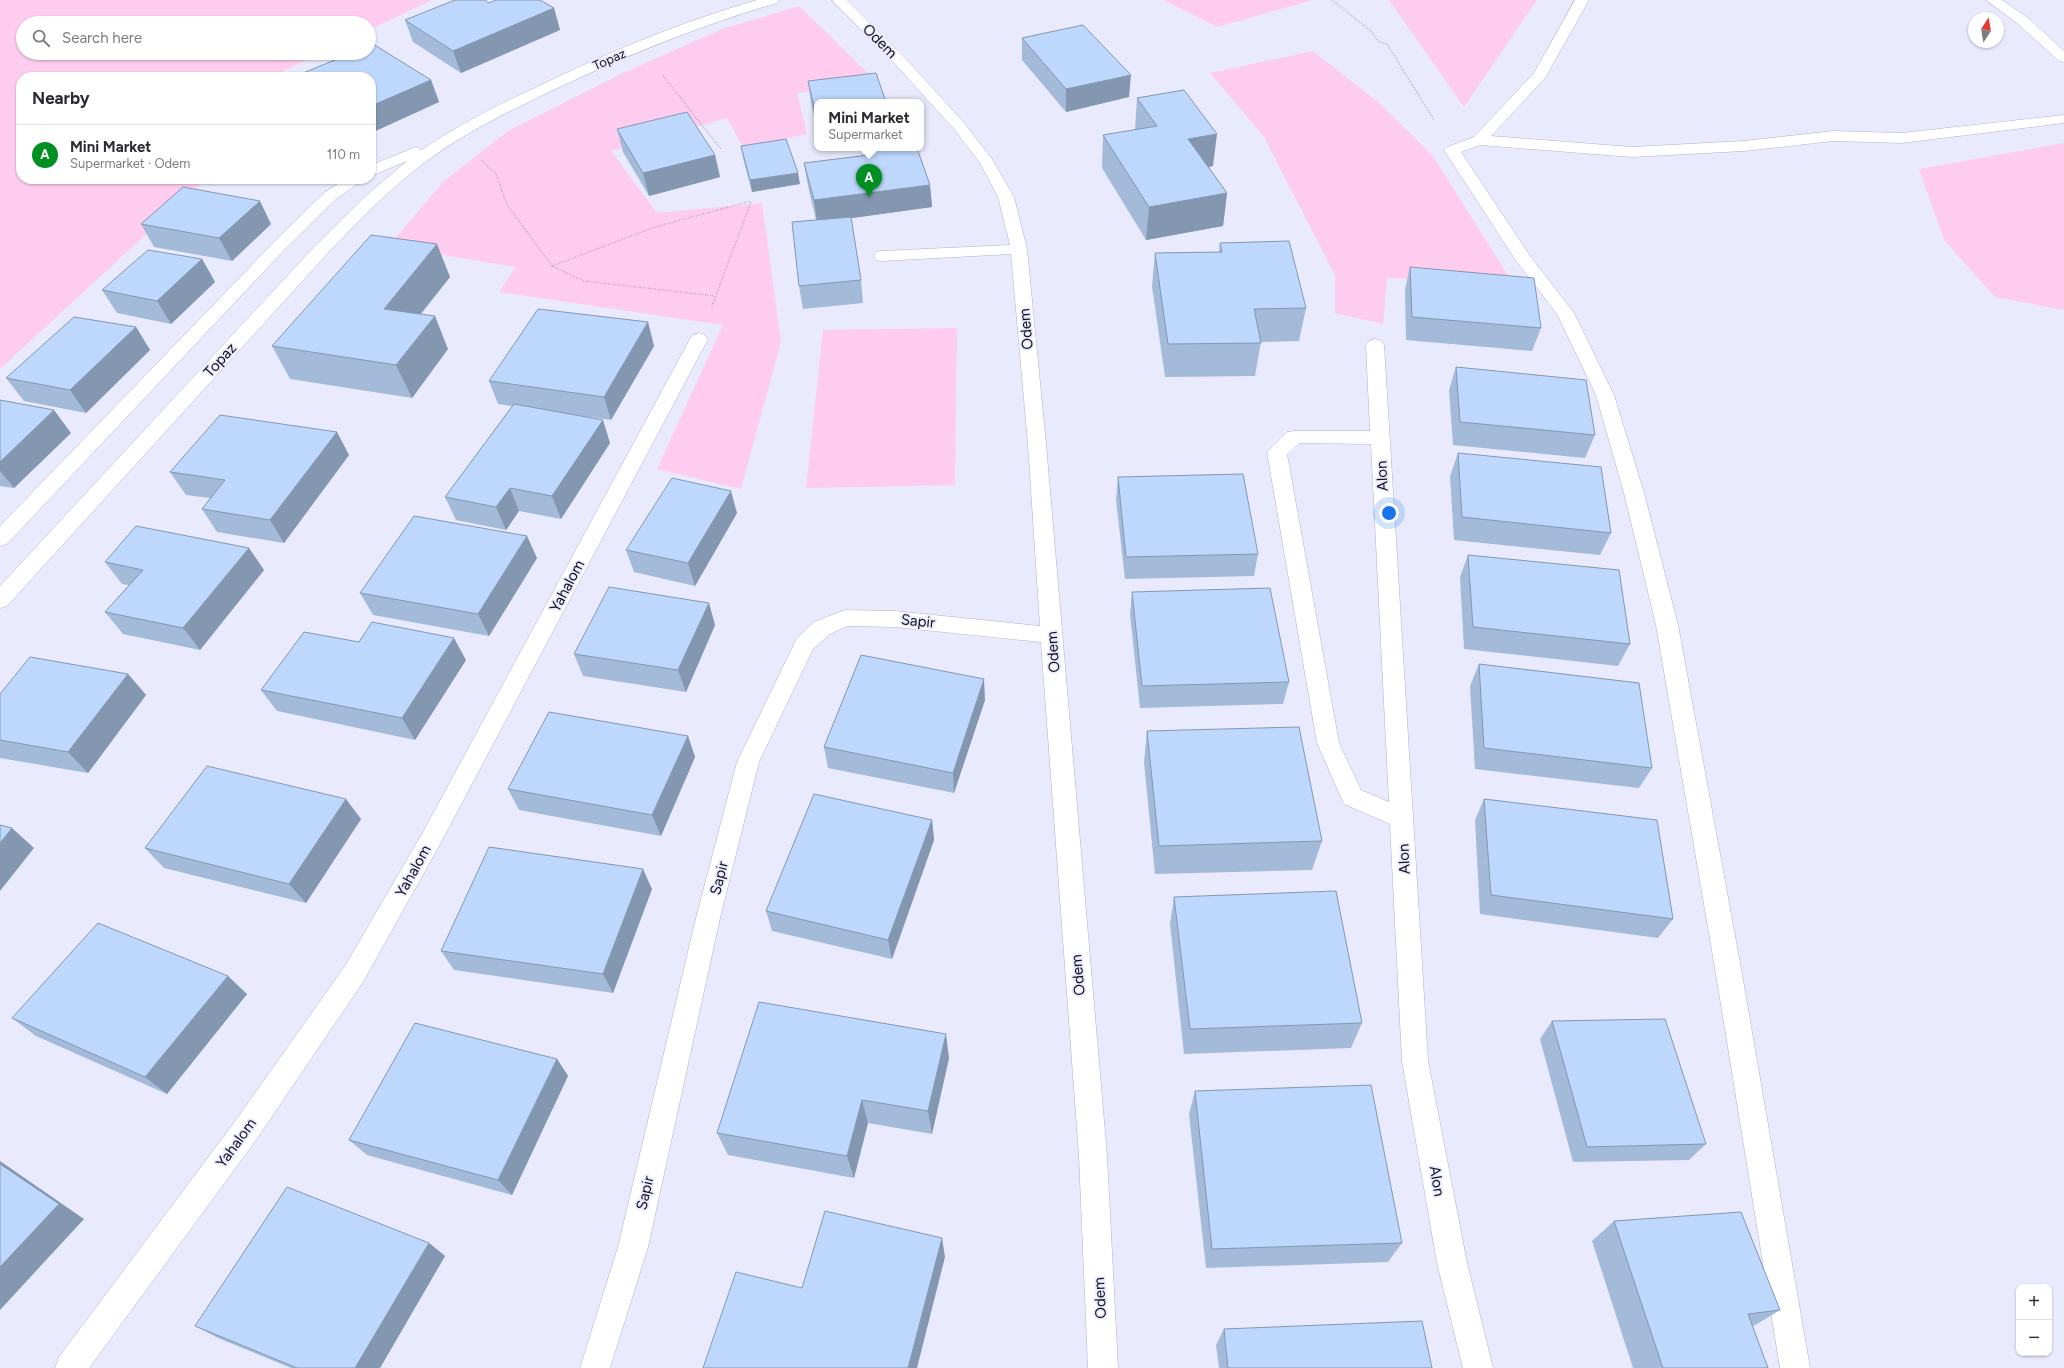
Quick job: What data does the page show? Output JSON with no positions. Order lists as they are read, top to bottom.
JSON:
{
  "streets": {
    "street": [
      "Odem",
      "Topaz",
      "Alon",
      "Yahalom",
      "Sapir"
    ]
  },
  "crossings": [
    ["Odem", "Sapir"]
  ],
  "north": "top",
  "page": {
    "search": "Search here",
    "heading": "Nearby",
    "popup": ["Mini Market", "Supermarket"],
    "list": [
      {
        "mark": "A",
        "name": "Mini Market",
        "note": "Supermarket · Odem",
        "value": "110 m"
      }
    ],
    "pins": "A",
    "map_buttons": ["+", "−"]
  }
}
